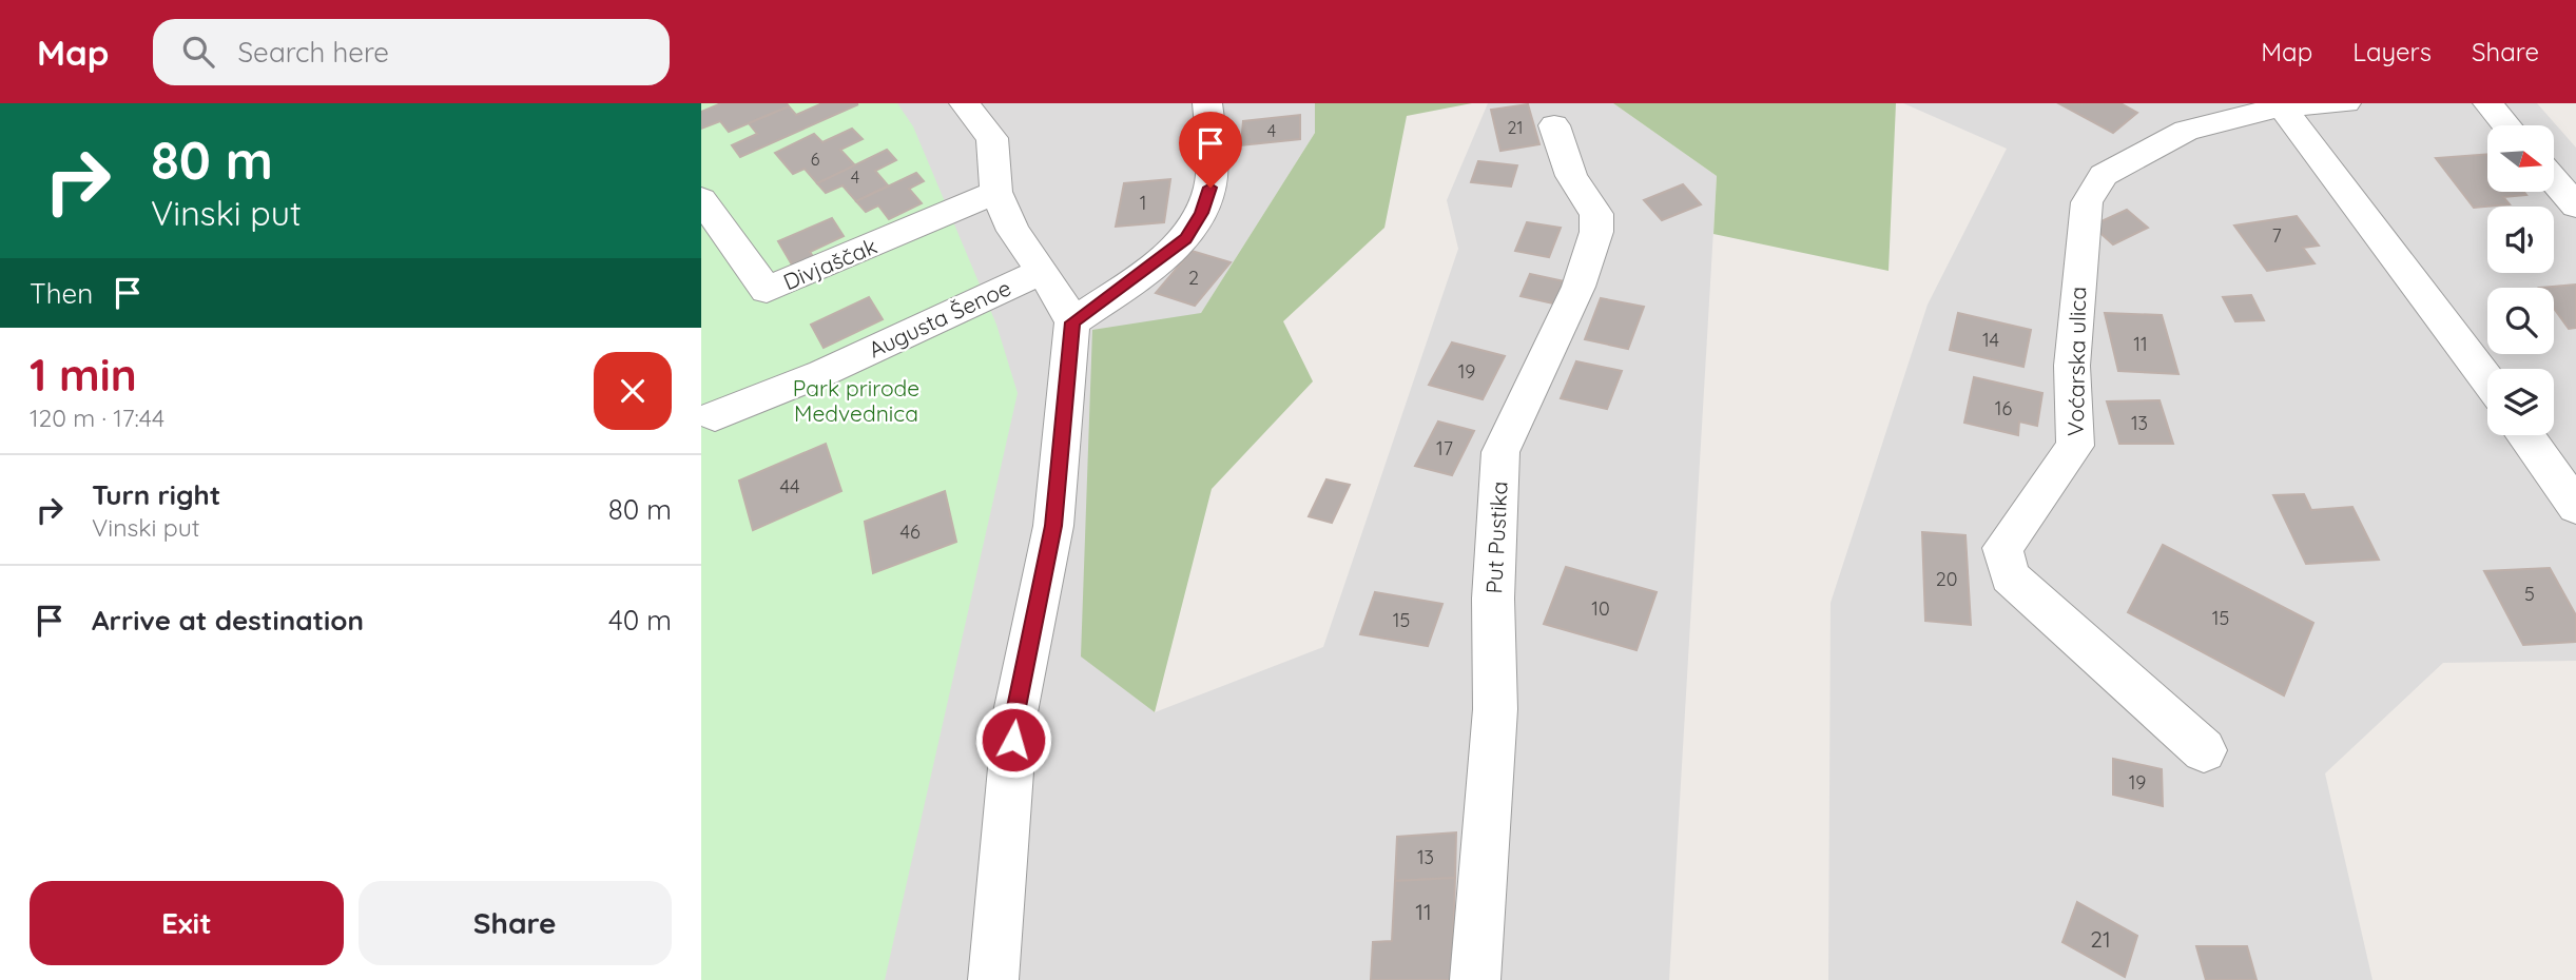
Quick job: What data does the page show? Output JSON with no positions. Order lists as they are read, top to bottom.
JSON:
{
  "streets": {
    "street": [
      "Divjaščak",
      "Augusta Šenoe",
      "Voćarska ulica",
      "Put Pustika"
    ]
  },
  "parks": ["Park prirode Medvednica"],
  "house_numbers": [
    "21",
    "4",
    "6",
    "4",
    "1",
    "7",
    "2",
    "14",
    "11",
    "19",
    "16",
    "13",
    "17",
    "44",
    "46",
    "20",
    "5",
    "10",
    "15",
    "15",
    "19",
    "13",
    "11",
    "21"
  ],
  "north": "right",
  "page": {
    "header": "Map",
    "search": "Search here",
    "nav": ["Map", "Layers", "Share"],
    "turn": ["80 m", "Vinski put"],
    "then": "Then",
    "heading": ["1 min", "120 m · 17:44"],
    "list": [
      {
        "name": "Turn right",
        "note": "Vinski put",
        "value": "80 m"
      },
      {
        "name": "Arrive at destination",
        "value": "40 m"
      }
    ],
    "buttons": ["Exit", "Share"]
  }
}
